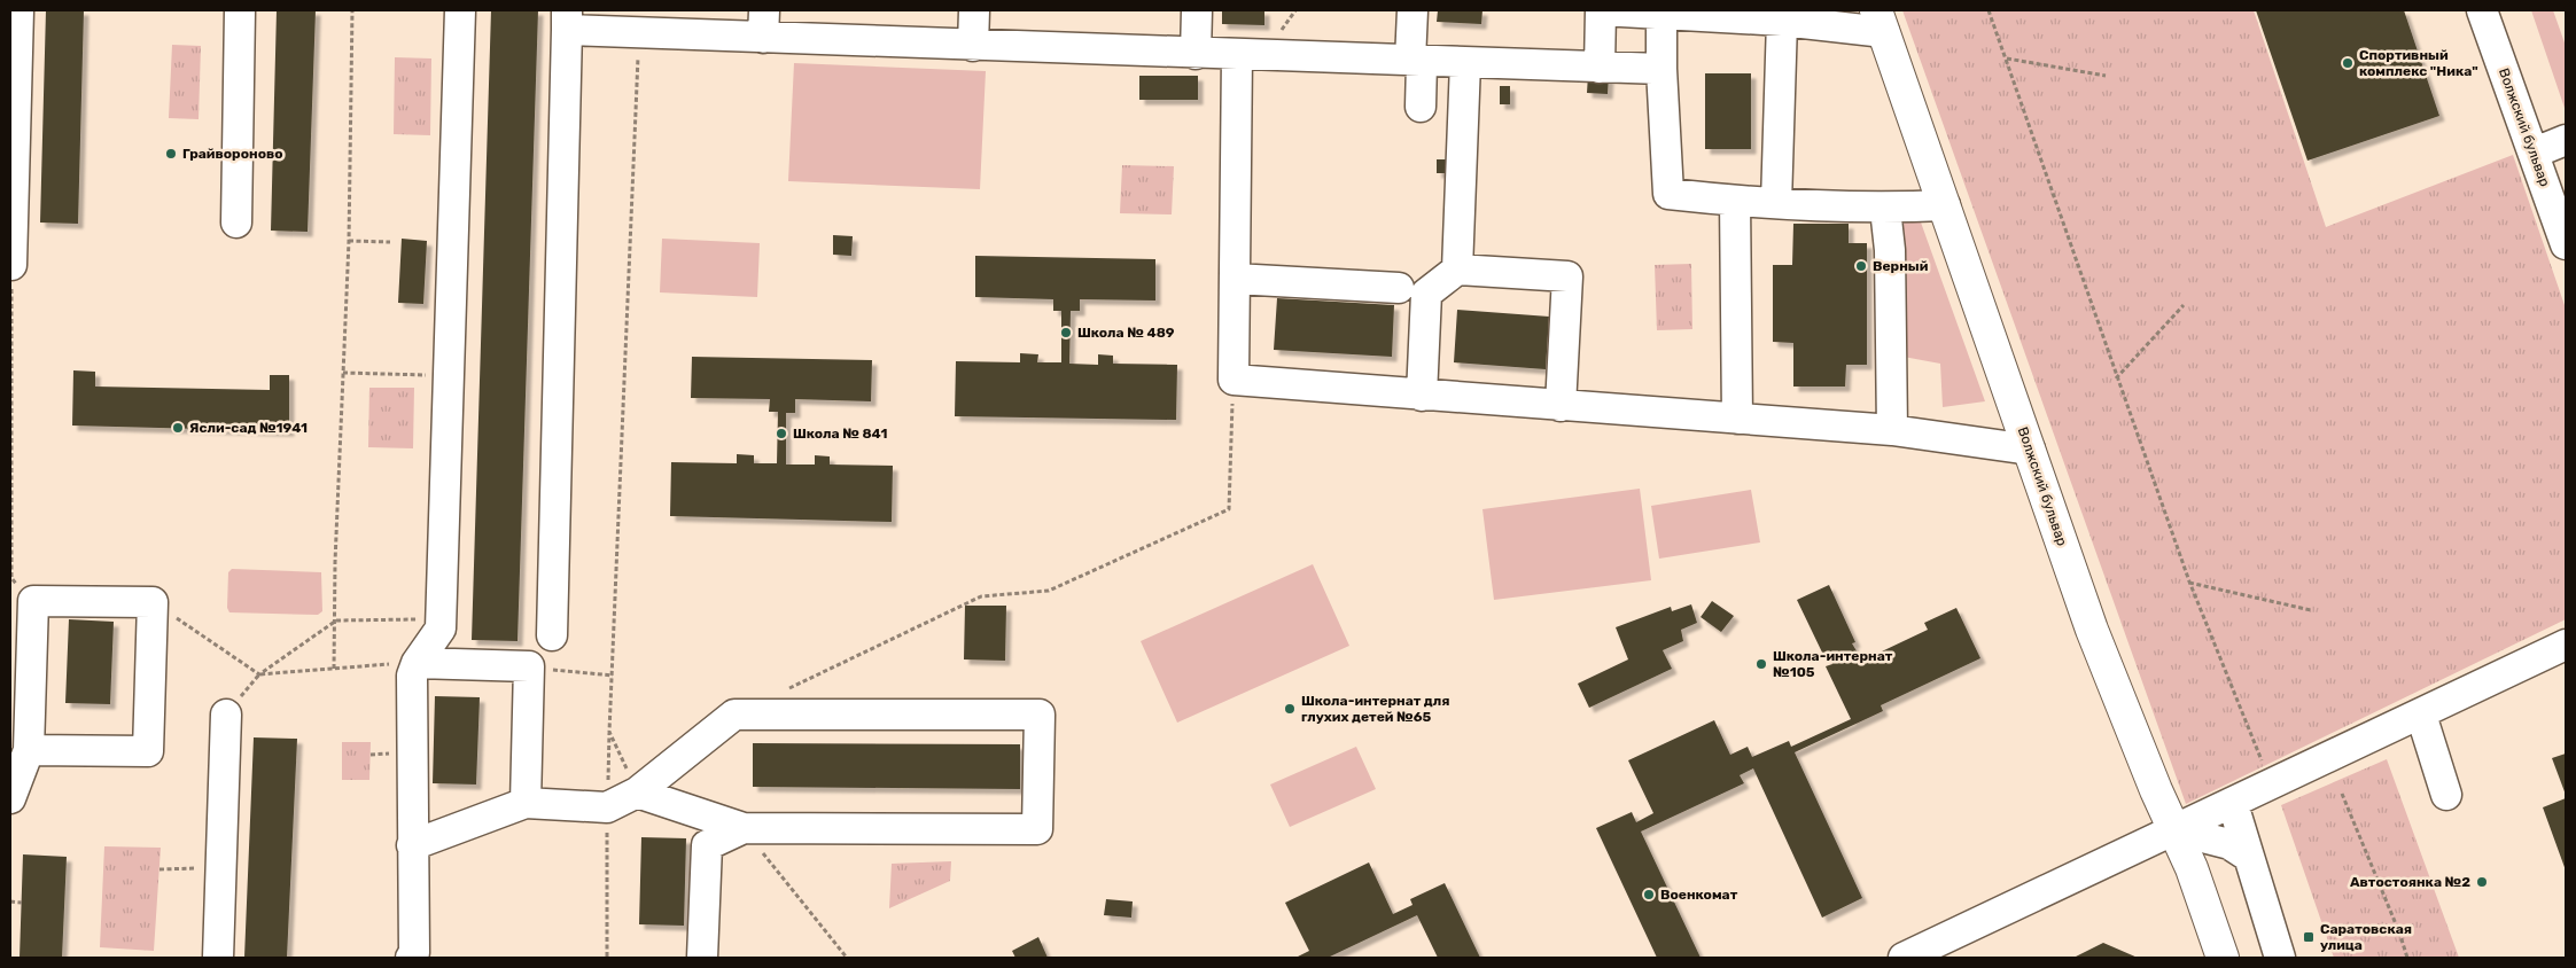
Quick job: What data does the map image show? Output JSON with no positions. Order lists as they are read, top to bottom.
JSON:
{
  "streets": {
    "main road": ["Волжский бульвар"]
  },
  "places": {
    "other": [
      "Спортивный комплекс \"Ника\"",
      "Грайвороново",
      "Верный",
      "Школа № 489",
      "Ясли-сад №1941",
      "Школа № 841",
      "Школа-интернат №105",
      "Школа-интернат для глухих детей №65",
      "Автостоянка №2",
      "Военкомат"
    ],
    "transit": ["Саратовская улица"]
  }
}
